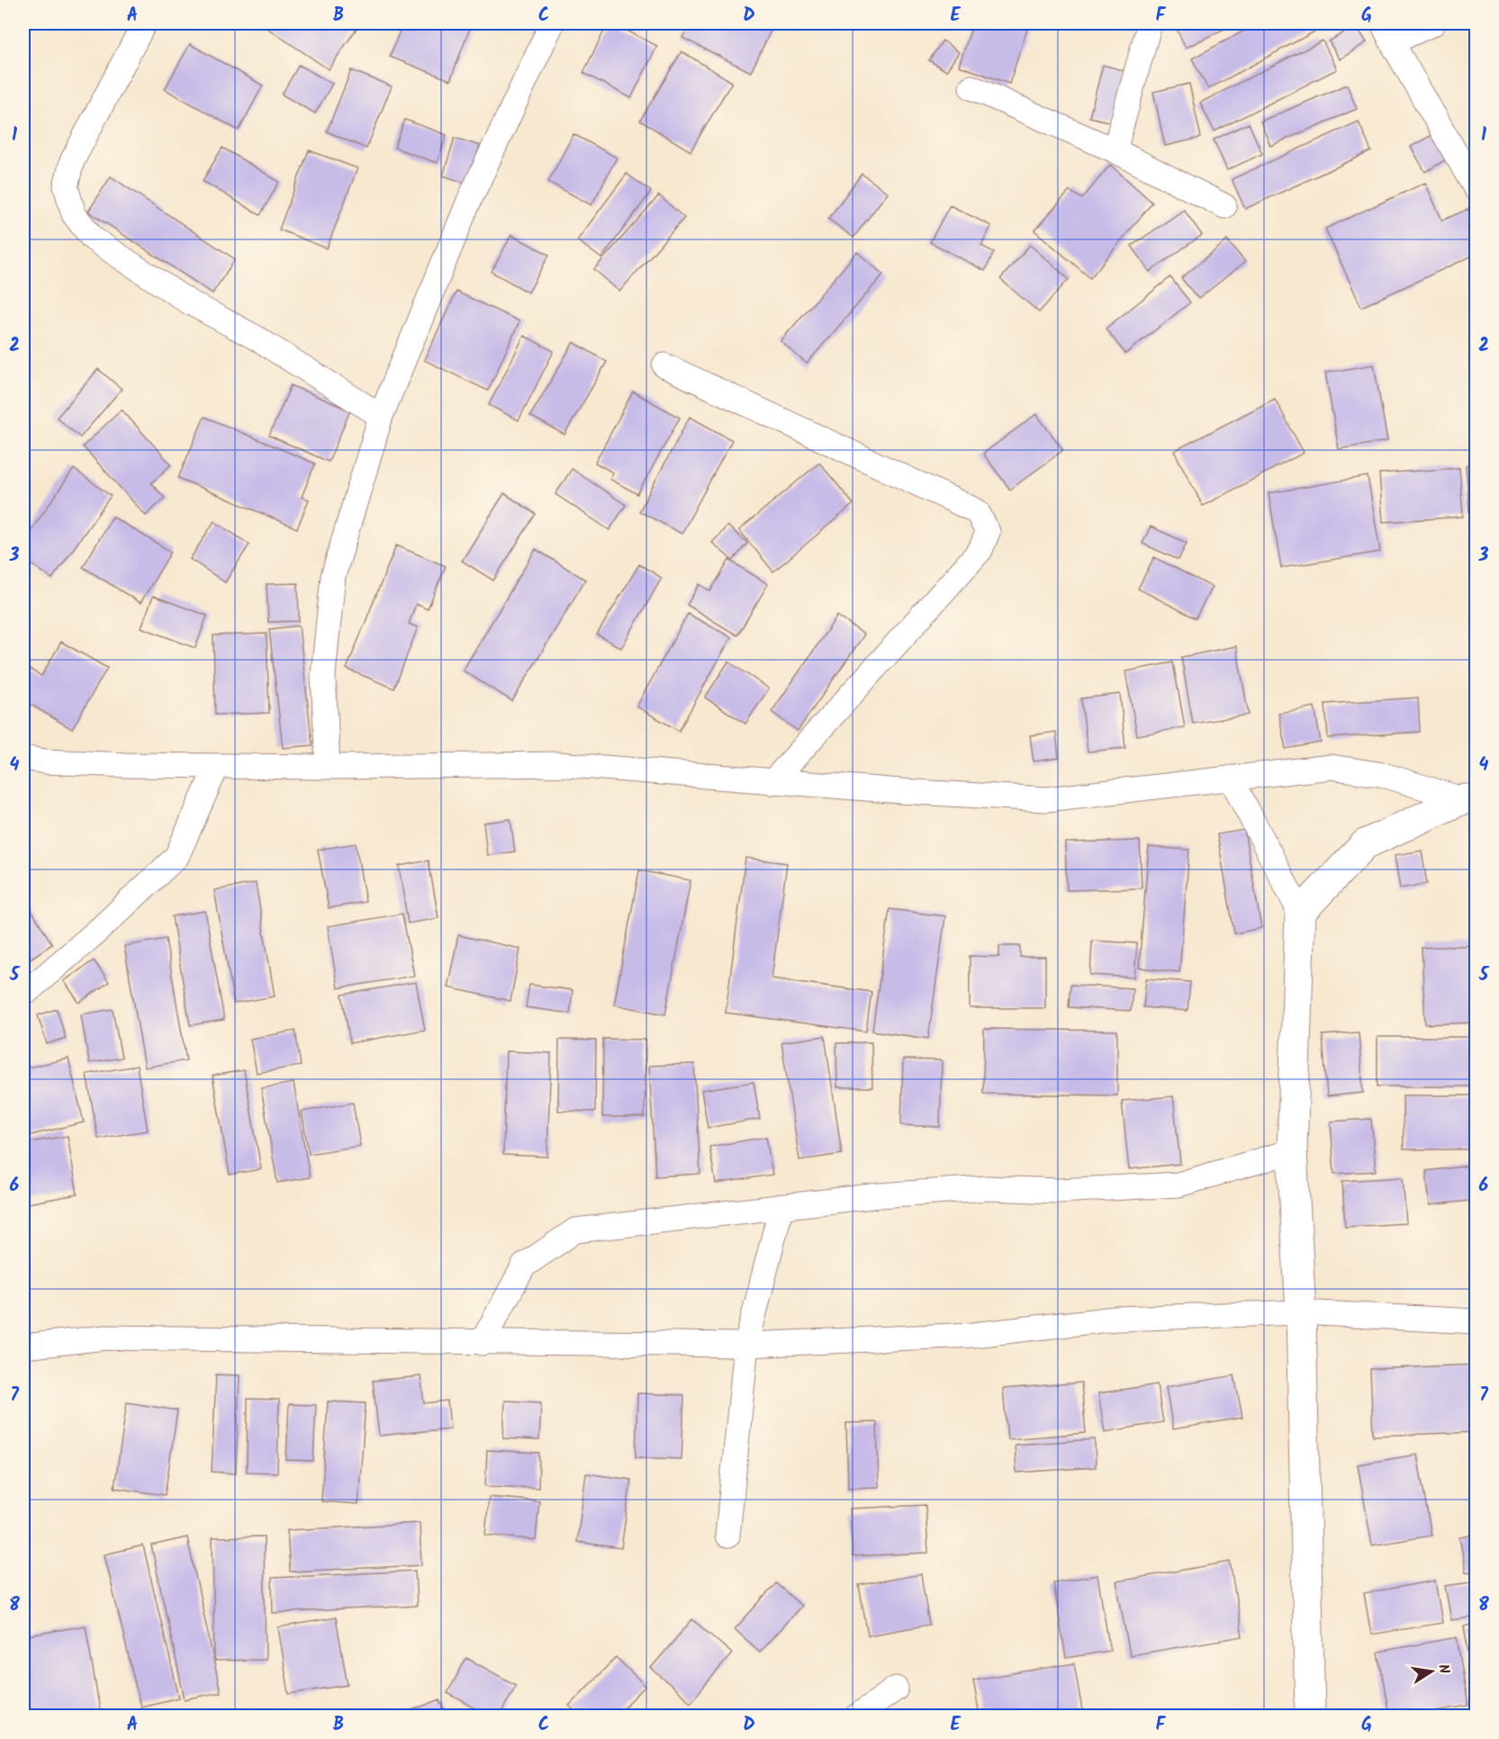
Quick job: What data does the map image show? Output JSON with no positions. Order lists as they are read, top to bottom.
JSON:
{
  "north": "right",
  "grid": {
    "columns": [
      "A",
      "B",
      "C",
      "D",
      "E",
      "F",
      "G"
    ],
    "rows": [
      "1",
      "2",
      "3",
      "4",
      "5",
      "6",
      "7",
      "8"
    ]
  }
}
